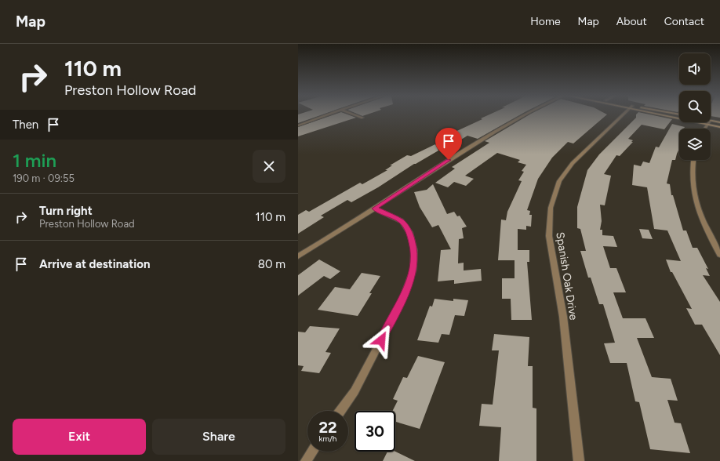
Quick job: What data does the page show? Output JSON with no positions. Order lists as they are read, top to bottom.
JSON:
{
  "streets": {
    "street": ["Spanish Oak Drive"]
  },
  "page": {
    "header": "Map",
    "nav": [
      "Home",
      "Map",
      "About",
      "Contact"
    ],
    "turn": ["110 m", "Preston Hollow Road"],
    "then": "Then",
    "heading": ["1 min", "190 m · 09:55"],
    "list": [
      {
        "name": "Turn right",
        "note": "Preston Hollow Road",
        "value": "110 m"
      },
      {
        "name": "Arrive at destination",
        "value": "80 m"
      }
    ],
    "speed": "22 km/h",
    "limit": "30",
    "buttons": ["Exit", "Share"]
  }
}
